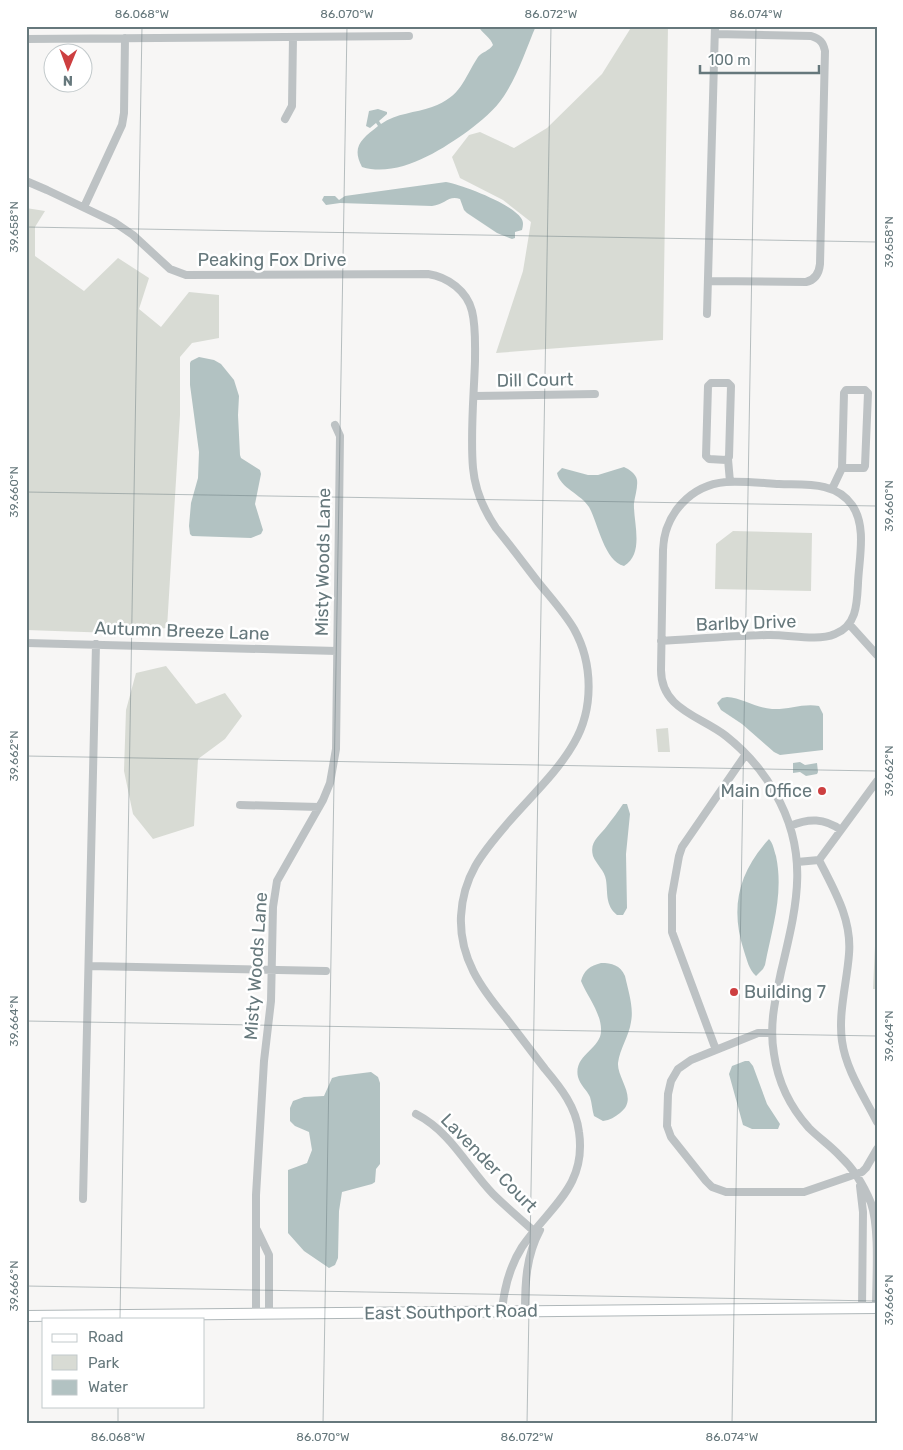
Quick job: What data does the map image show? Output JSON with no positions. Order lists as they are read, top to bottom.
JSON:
{
  "streets": {
    "main road": ["East Southport Road"],
    "street": [
      "Peaking Fox Drive",
      "Dill Court",
      "Misty Woods Lane",
      "Barlby Drive",
      "Autumn Breeze Lane",
      "Lavender Court"
    ]
  },
  "crossings": [
    ["Peaking Fox Drive", "Dill Court"],
    ["Peaking Fox Drive", "Lavender Court"],
    ["Misty Woods Lane", "Autumn Breeze Lane"],
    ["Misty Woods Lane", "East Southport Road"]
  ],
  "places": ["Main Office", "Building 7"],
  "legend": ["Road", "Park", "Water"],
  "scale_bar": "100 m",
  "north": "bottom",
  "coordinates": [
    "86.068°W",
    "86.070°W",
    "86.072°W",
    "86.074°W",
    "39.658°N",
    "39.660°N",
    "39.662°N",
    "39.664°N",
    "39.666°N"
  ]
}
